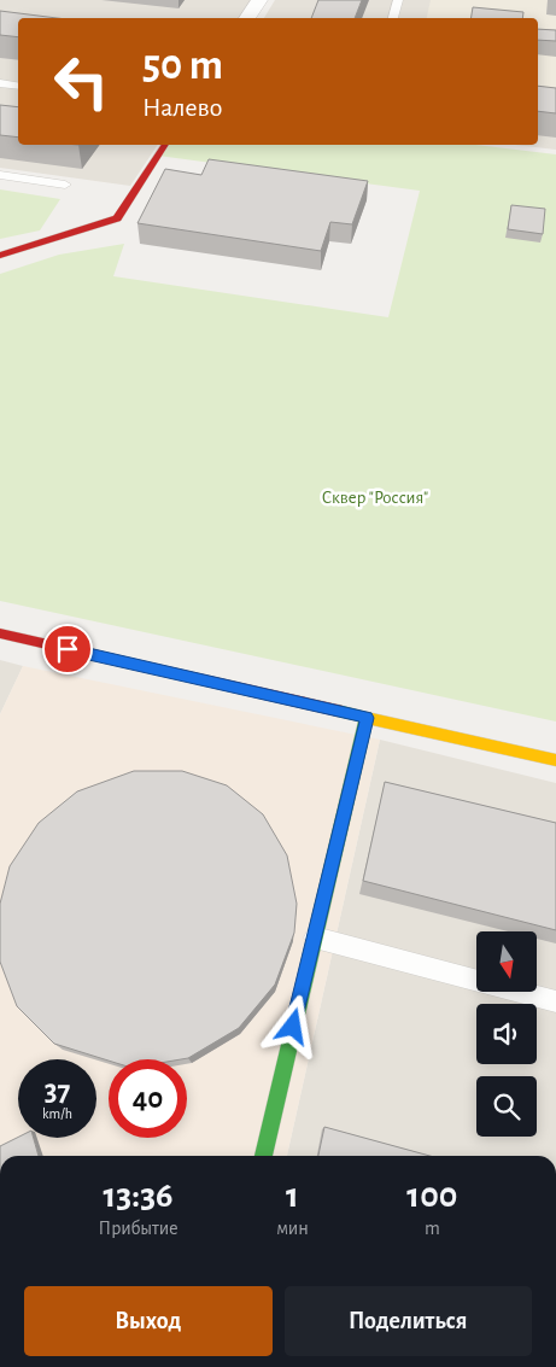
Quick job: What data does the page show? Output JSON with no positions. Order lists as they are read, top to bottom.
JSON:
{
  "parks": ["Сквер \"Россия\""],
  "north": "bottom",
  "page": {
    "turn": ["50 m", "Налево"],
    "speed": "37 km/h",
    "limit": "40",
    "eta": [
      "13:36",
      "Прибытие",
      "1",
      "мин",
      "100",
      "m"
    ],
    "buttons": ["Выход", "Поделиться"]
  }
}
